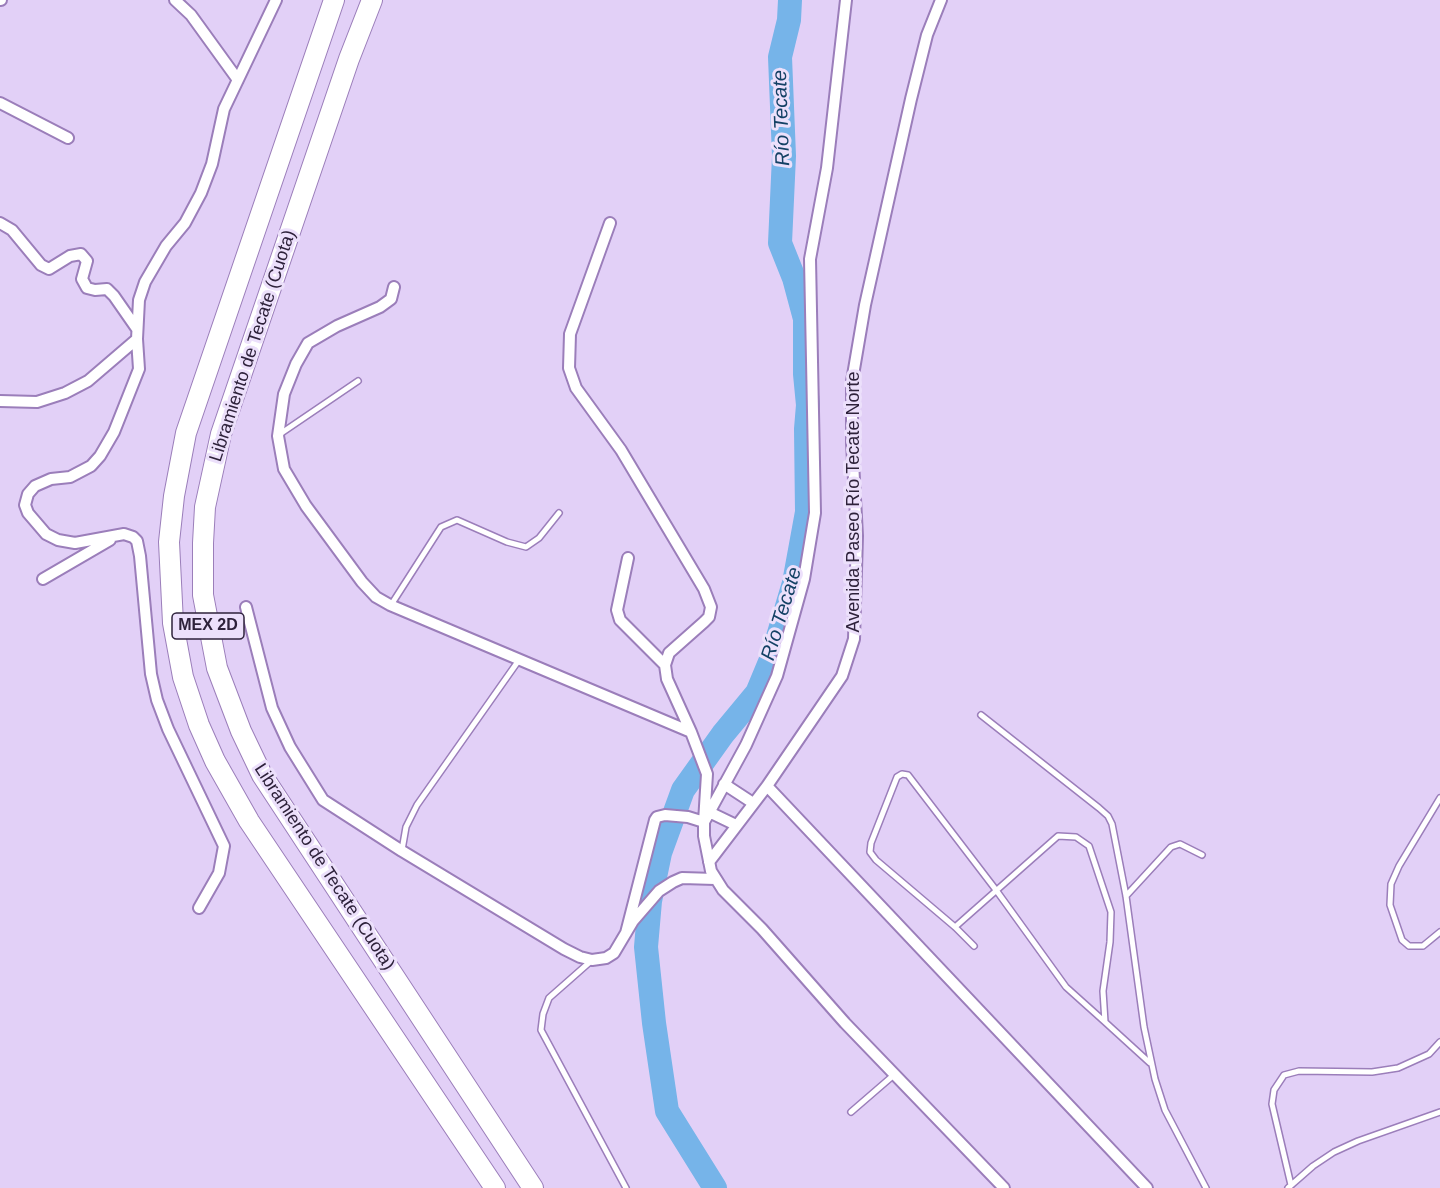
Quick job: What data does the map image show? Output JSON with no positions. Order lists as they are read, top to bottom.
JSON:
{
  "streets": {
    "highway": ["Libramiento de Tecate (Cuota)", "MEX 2D"],
    "street": ["Avenida Paseo Río Tecate Norte"]
  },
  "water": ["Río Tecate"]
}
